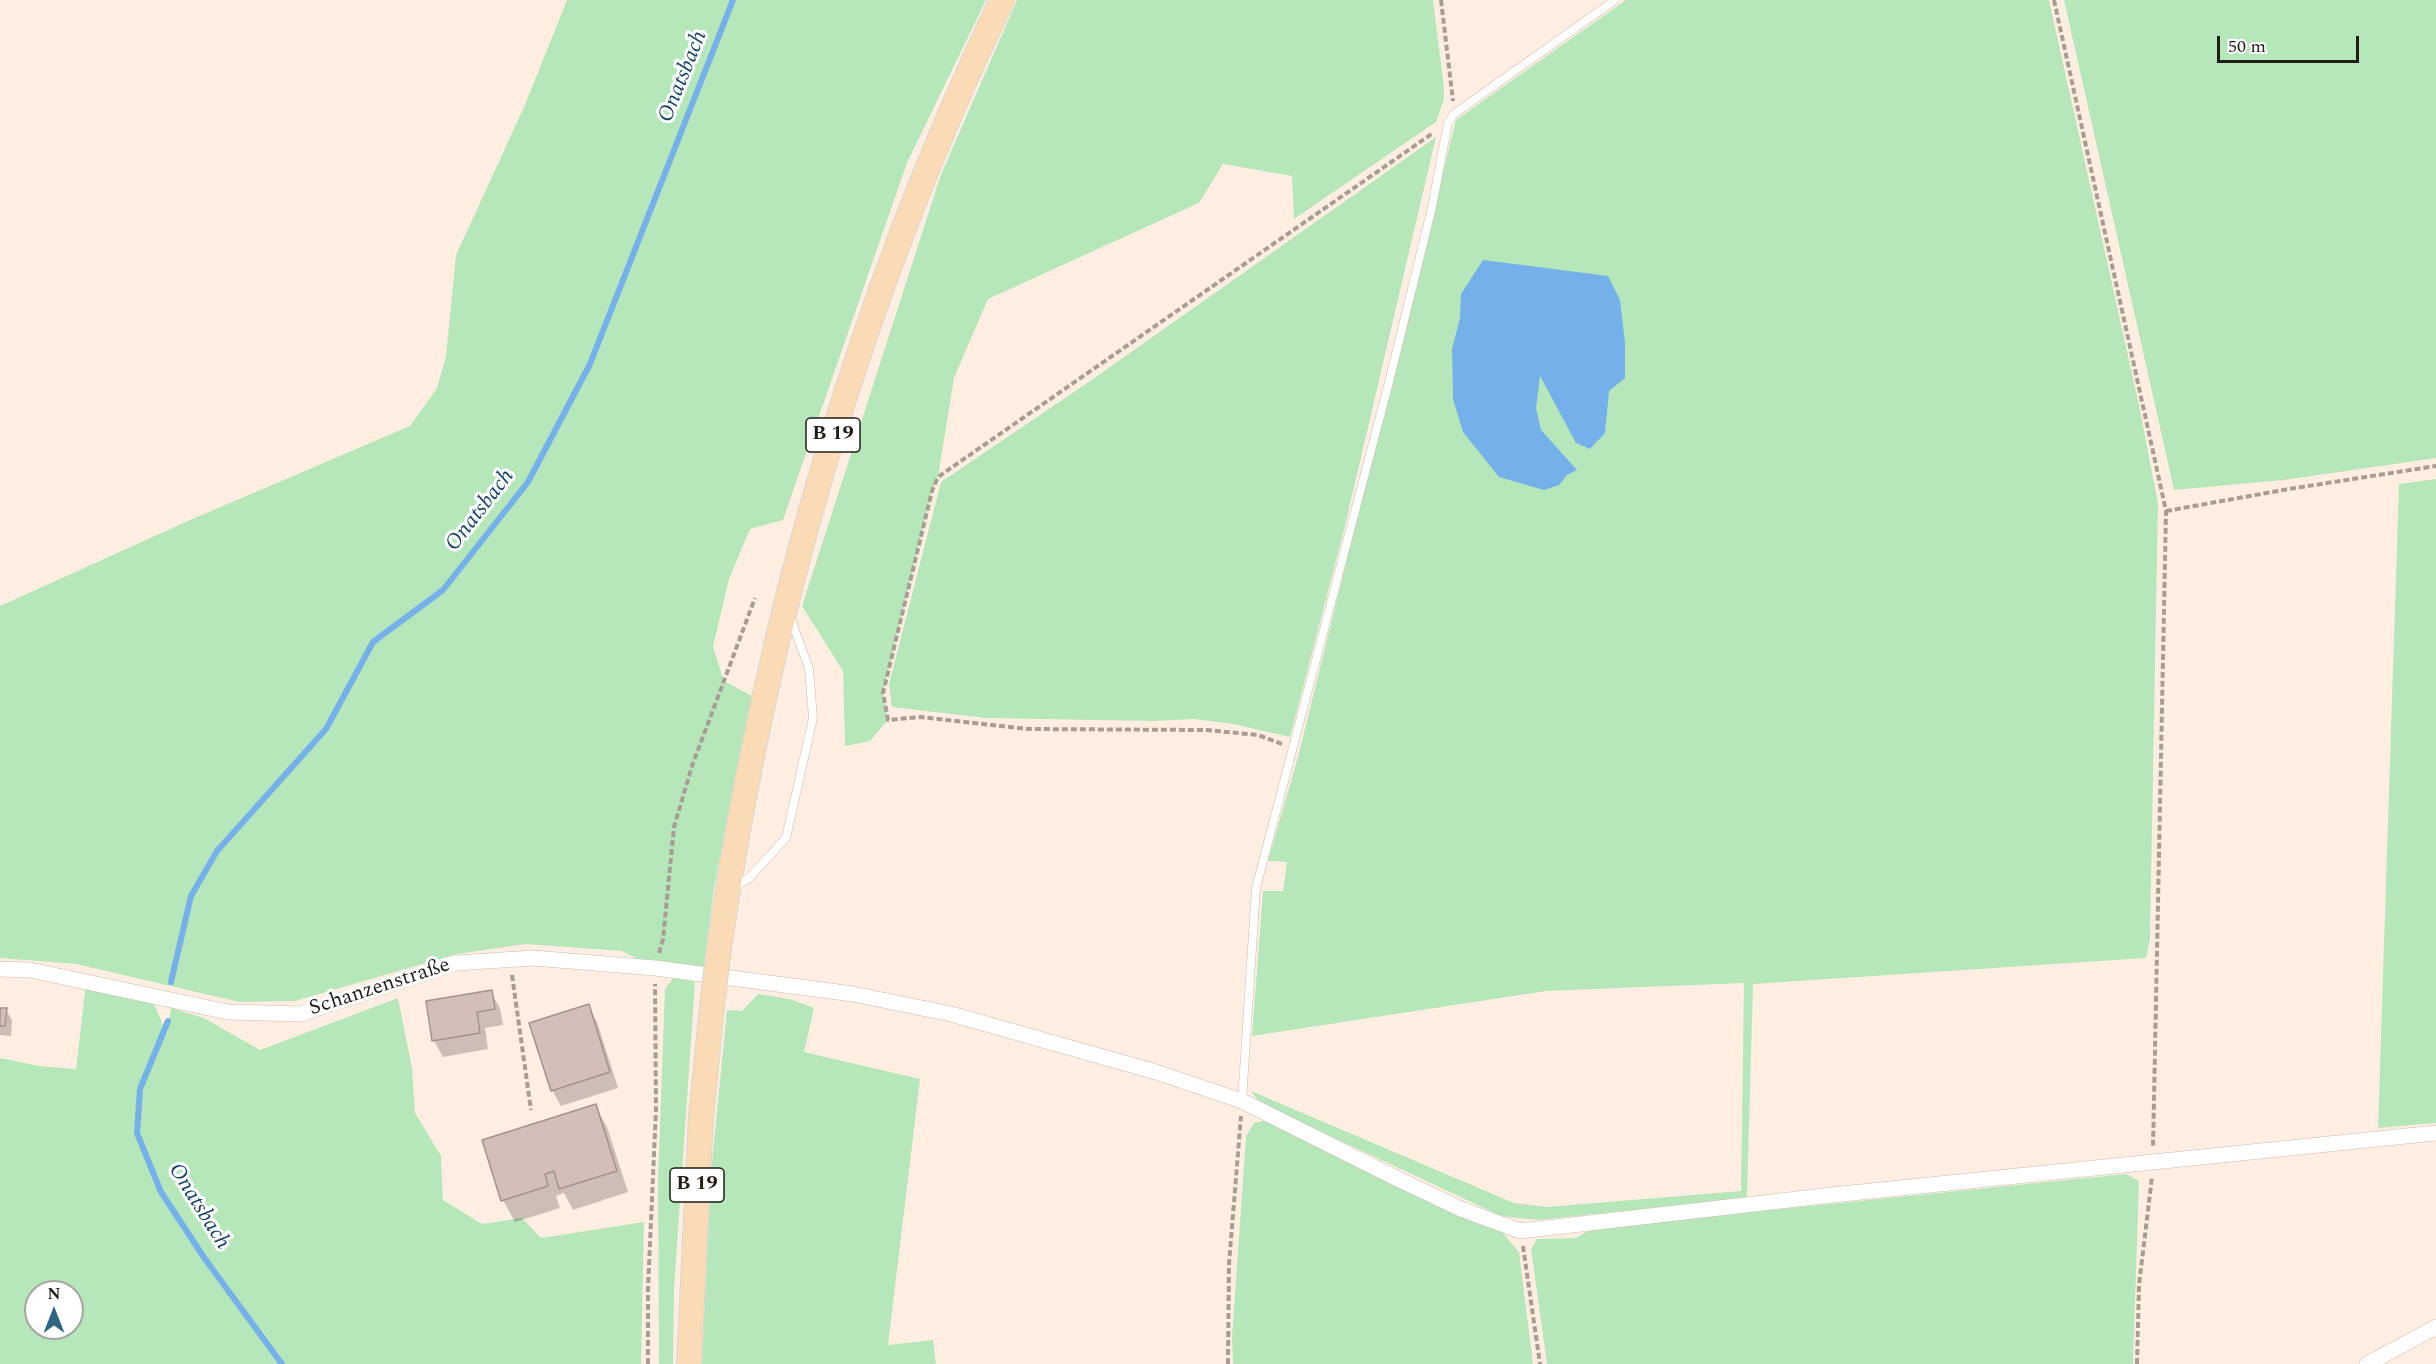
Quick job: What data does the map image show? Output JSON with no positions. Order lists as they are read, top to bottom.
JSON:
{
  "streets": {
    "main road": ["B 19"],
    "street": ["Schanzenstraße"]
  },
  "water": ["Onatsbach"],
  "scale_bar": "50 m",
  "north": "top"
}
